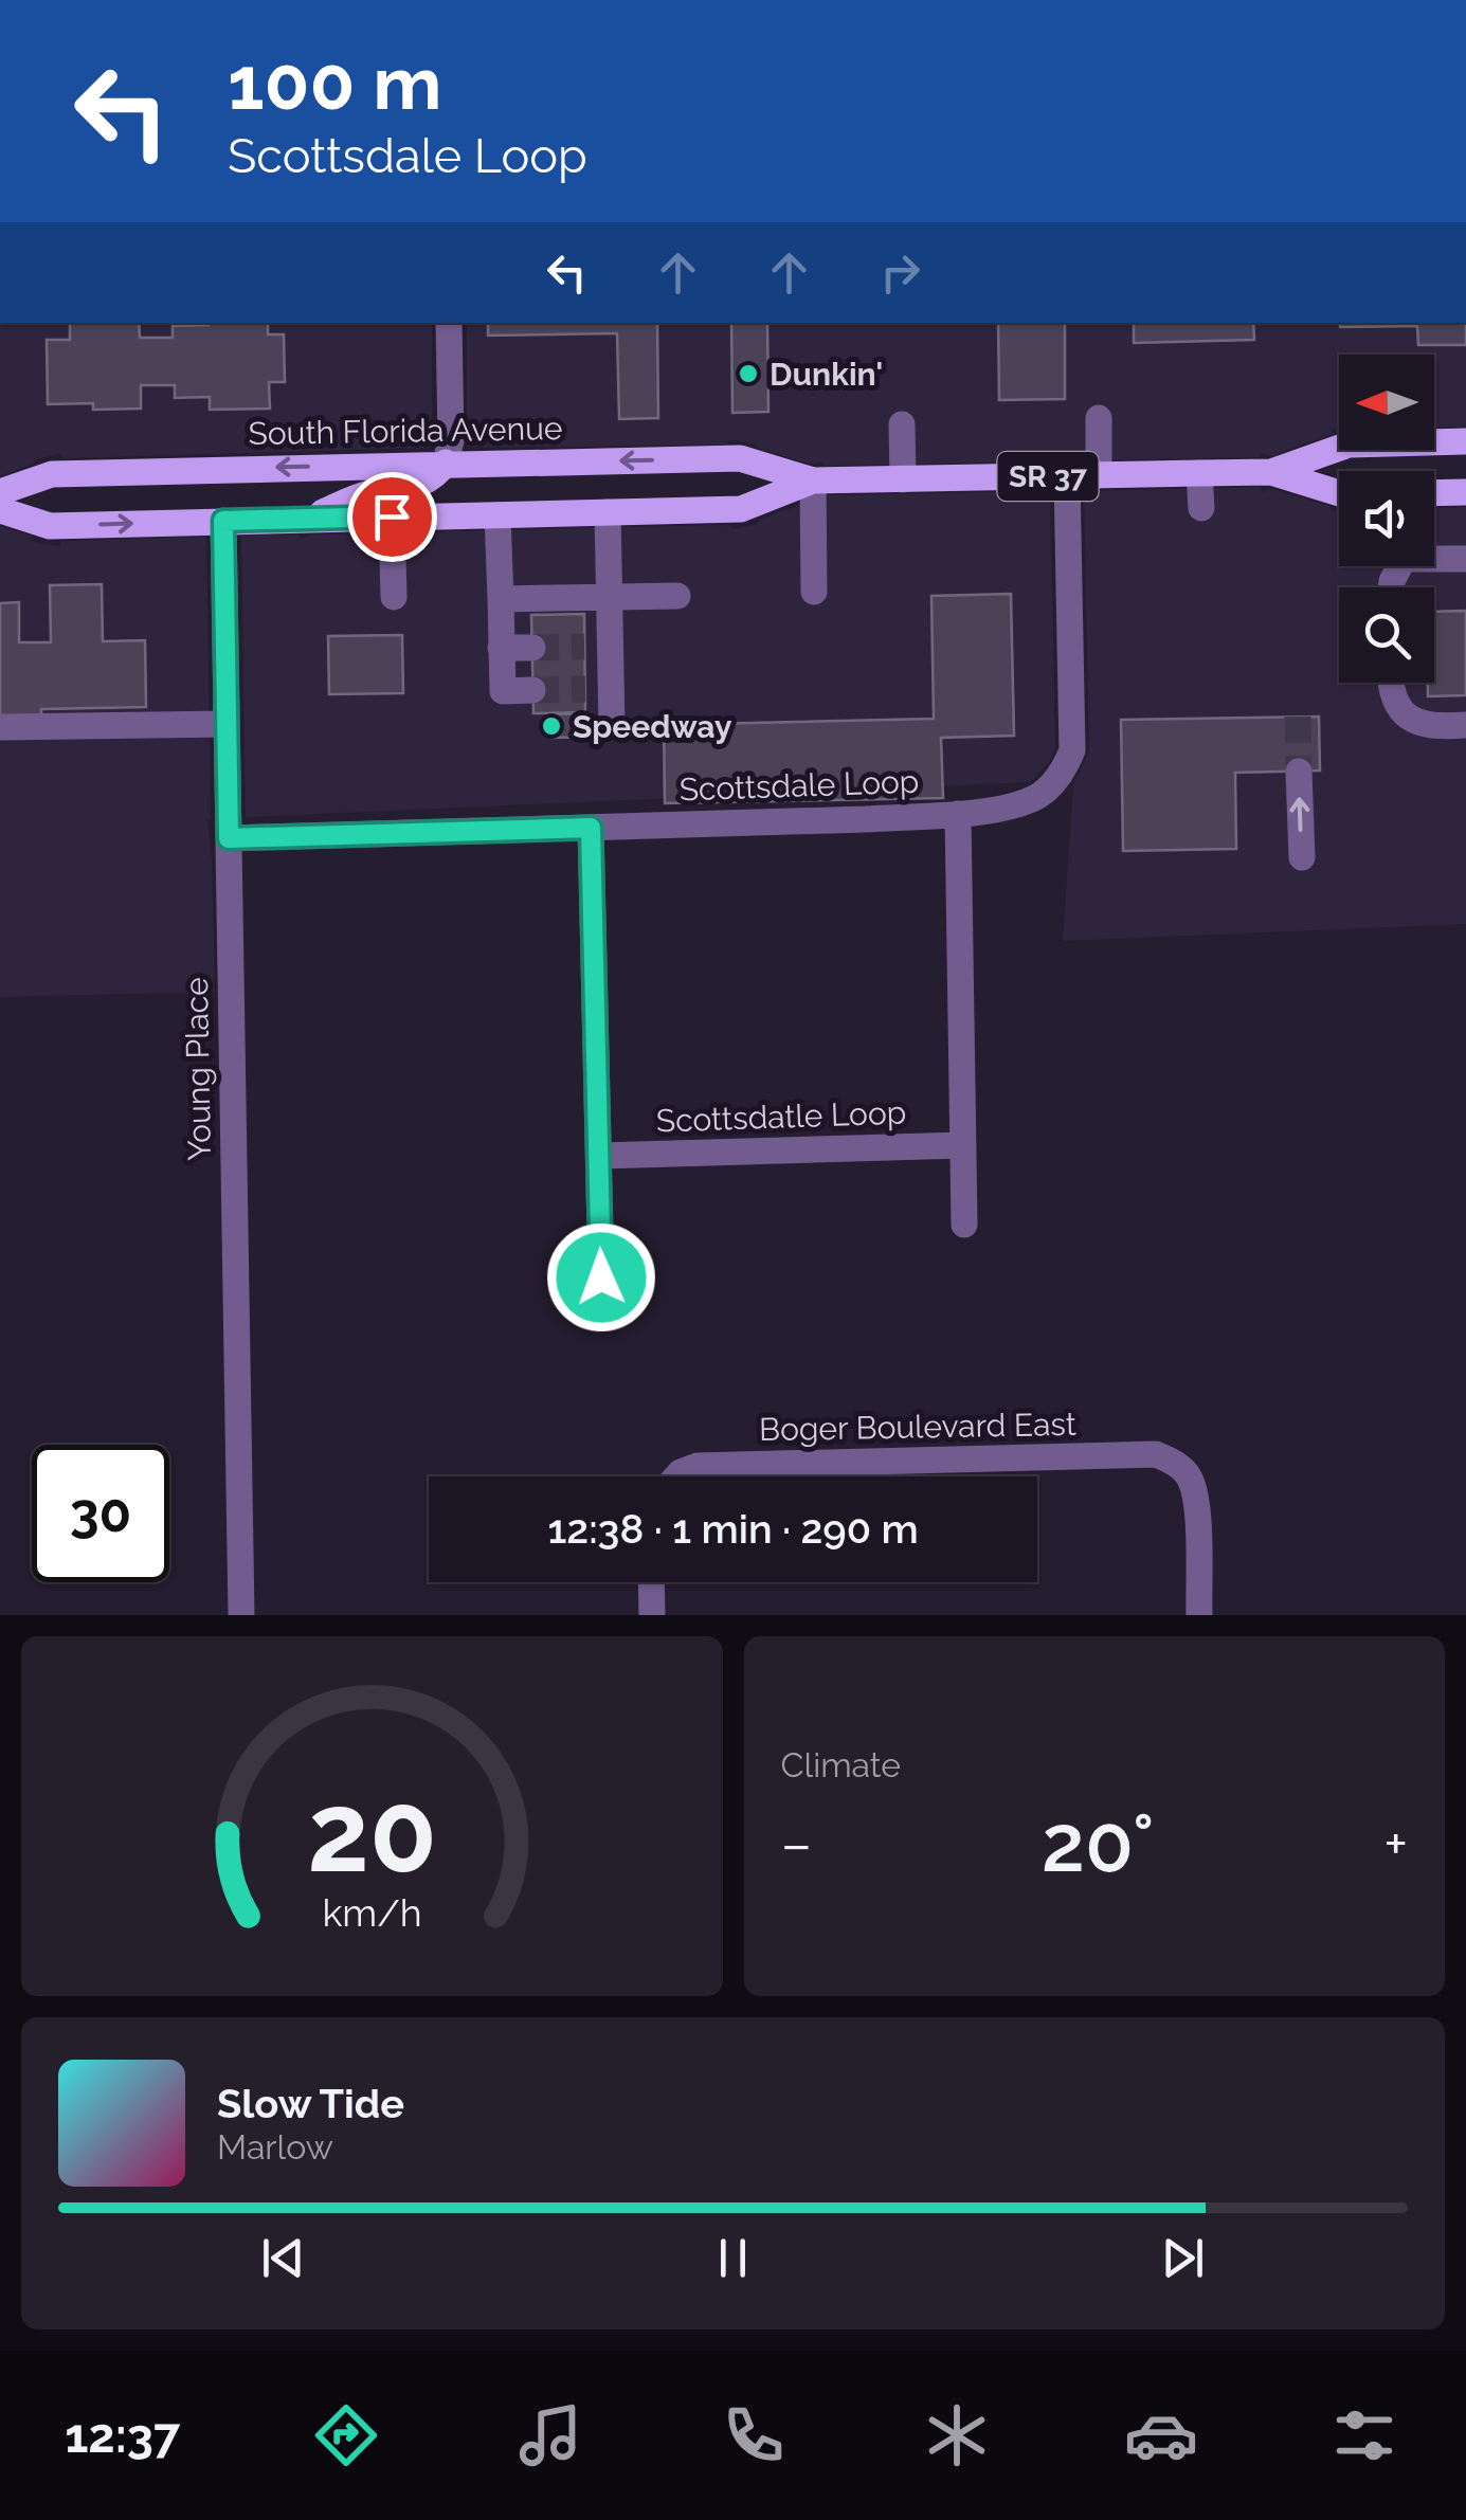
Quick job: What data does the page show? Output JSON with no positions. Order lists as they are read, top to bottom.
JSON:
{
  "streets": {
    "main road": ["South Florida Avenue", "SR 37"],
    "street": [
      "Scottsdale Loop",
      "Young Place",
      "Scottsdatle Loop",
      "Boger Boulevard East"
    ]
  },
  "crossings": [
    ["South Florida Avenue", "Scottsdale Loop"],
    ["South Florida Avenue", "Young Place"],
    ["Scottsdale Loop", "Young Place"]
  ],
  "places": ["Dunkin'", "Speedway"],
  "north": "left",
  "page": {
    "turn": ["100 m", "Scottsdale Loop"],
    "limit": "30",
    "trip": "12:38 · 1 min · 290 m",
    "tile": "Climate",
    "heat": ["−", "20°", "+"],
    "song": ["Slow Tide", "Marlow"],
    "tabs": "12:37",
    "gauge": ["20", "km/h"]
  }
}
